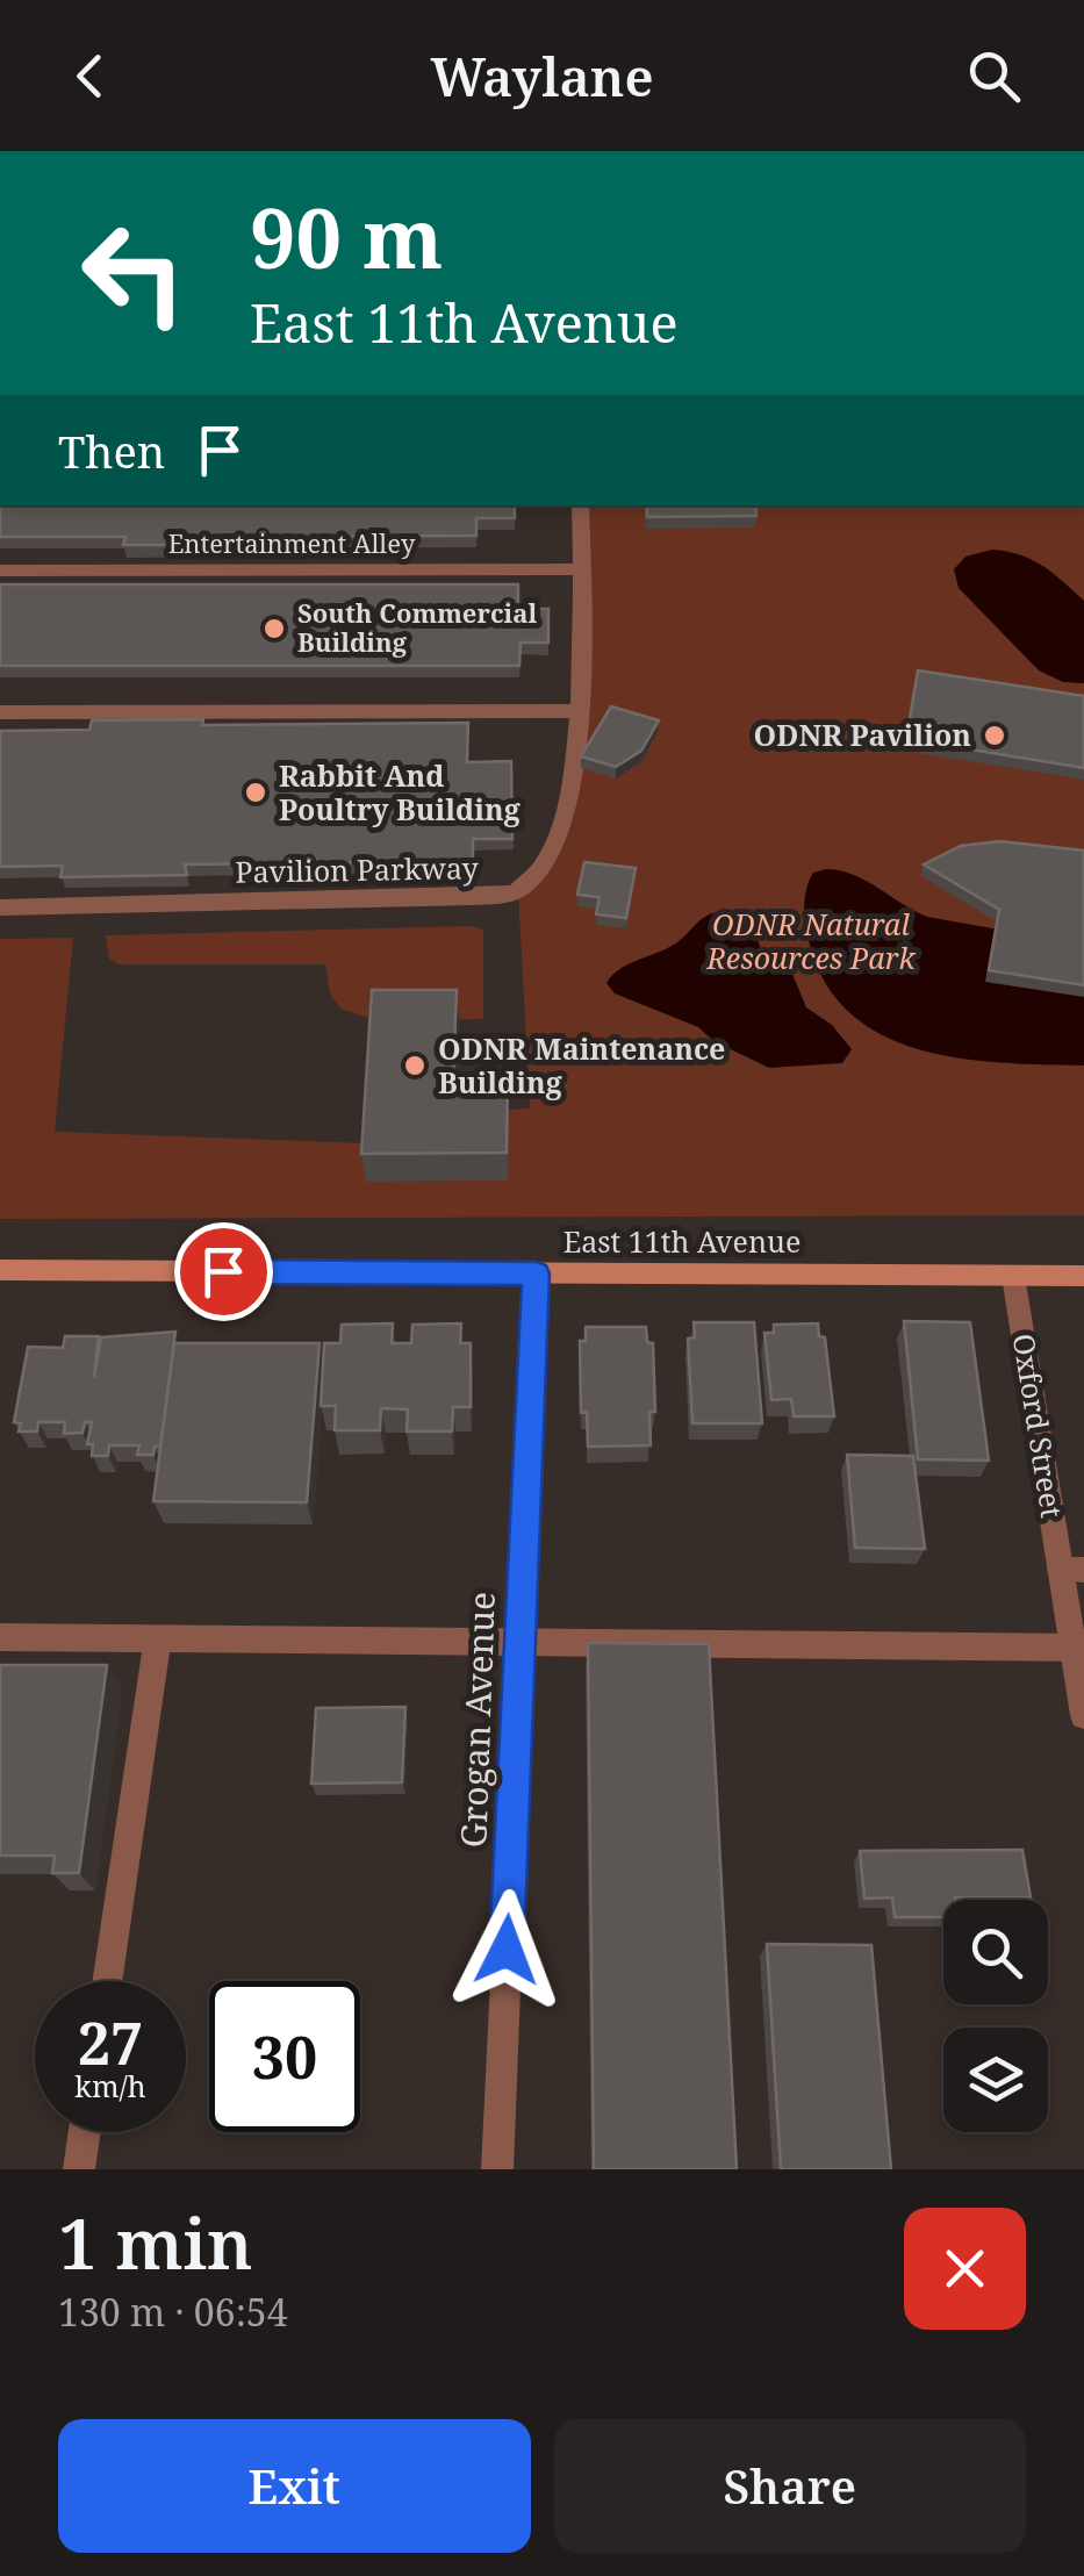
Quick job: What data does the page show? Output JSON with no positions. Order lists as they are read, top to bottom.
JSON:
{
  "streets": {
    "street": [
      "Entertainment Alley",
      "Pavilion Parkway",
      "East 11th Avenue",
      "Oxford Street",
      "Grogan Avenue"
    ]
  },
  "crossings": [
    ["Entertainment Alley", "Pavilion Parkway"],
    ["East 11th Avenue", "Oxford Street"],
    ["East 11th Avenue", "Grogan Avenue"]
  ],
  "parks": ["ODNR Natural Resources Park"],
  "places": [
    "South Commercial Building",
    "ODNR Pavilion",
    "Rabbit And Poultry Building",
    "ODNR Maintenance Building"
  ],
  "page": {
    "header": "Waylane",
    "turn": ["90 m", "East 11th Avenue"],
    "then": "Then",
    "speed": "27 km/h",
    "limit": "30",
    "heading": ["1 min", "130 m · 06:54"],
    "buttons": ["Exit", "Share"]
  }
}
